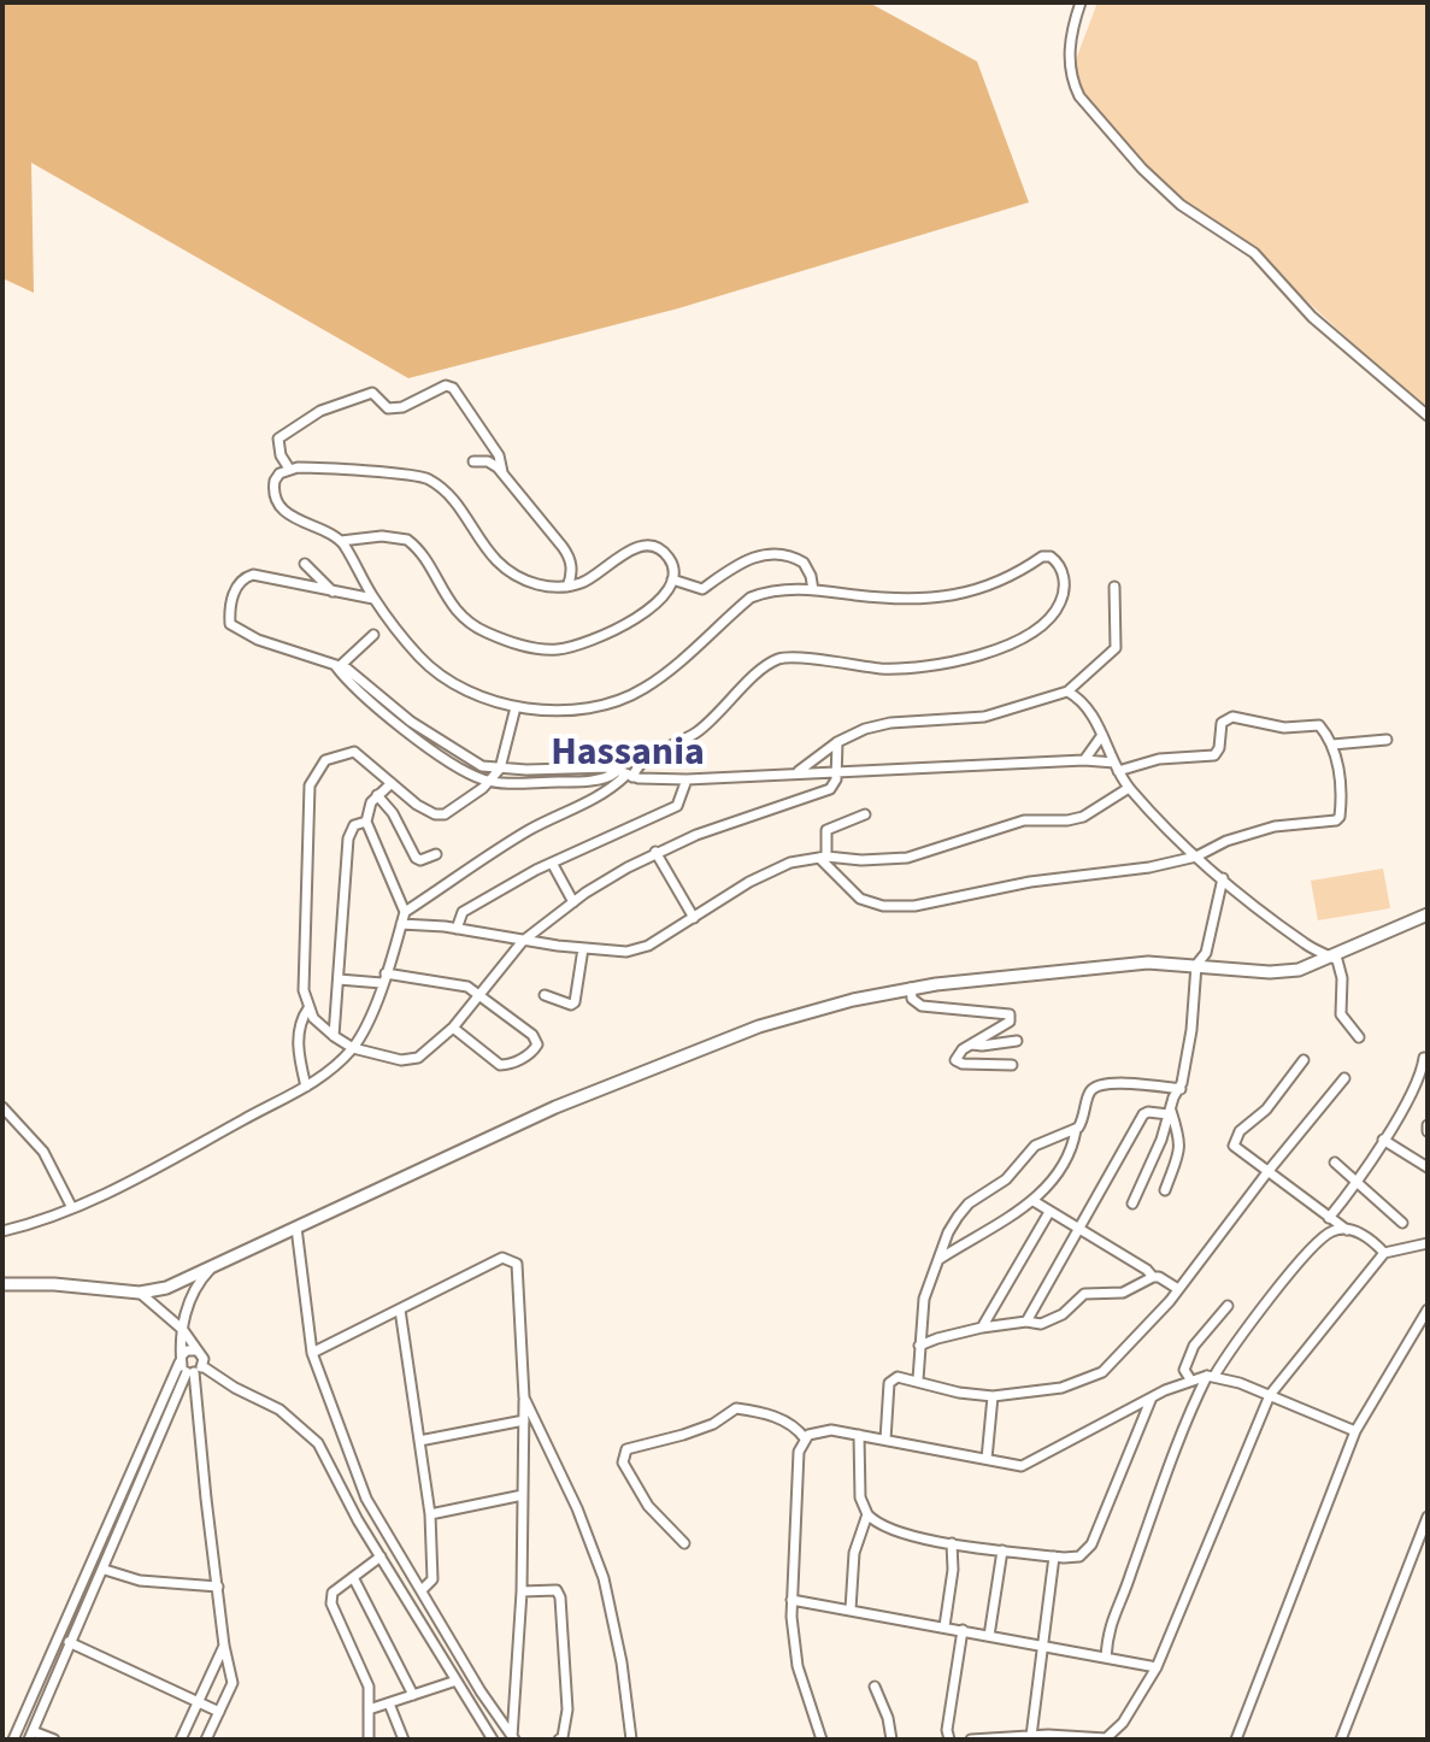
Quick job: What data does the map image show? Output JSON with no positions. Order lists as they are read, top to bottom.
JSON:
{
  "districts": ["Hassania"]
}
